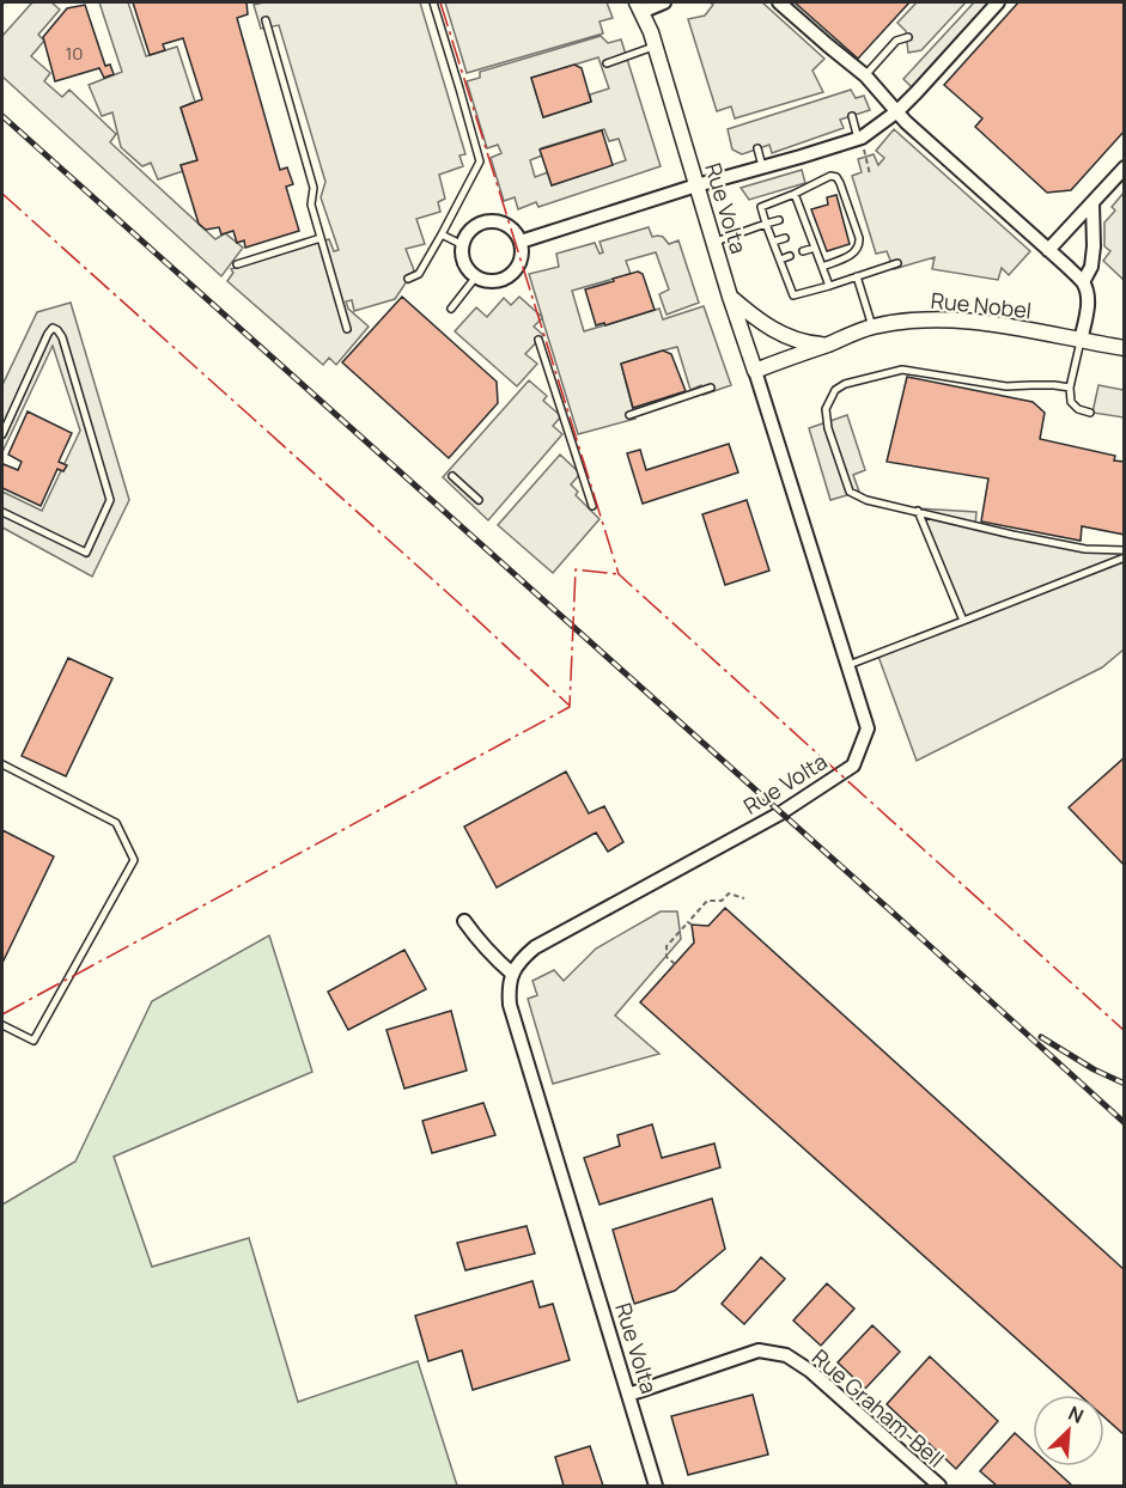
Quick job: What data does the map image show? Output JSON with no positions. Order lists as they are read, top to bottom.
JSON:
{
  "streets": {
    "street": ["Rue Volta", "Rue Nobel", "Rue Graham-Bell"]
  },
  "crossings": [
    ["Rue Volta", "Rue Nobel"],
    ["Rue Volta", "Rue Graham-Bell"]
  ],
  "house_numbers": ["10"],
  "north": "top right"
}
